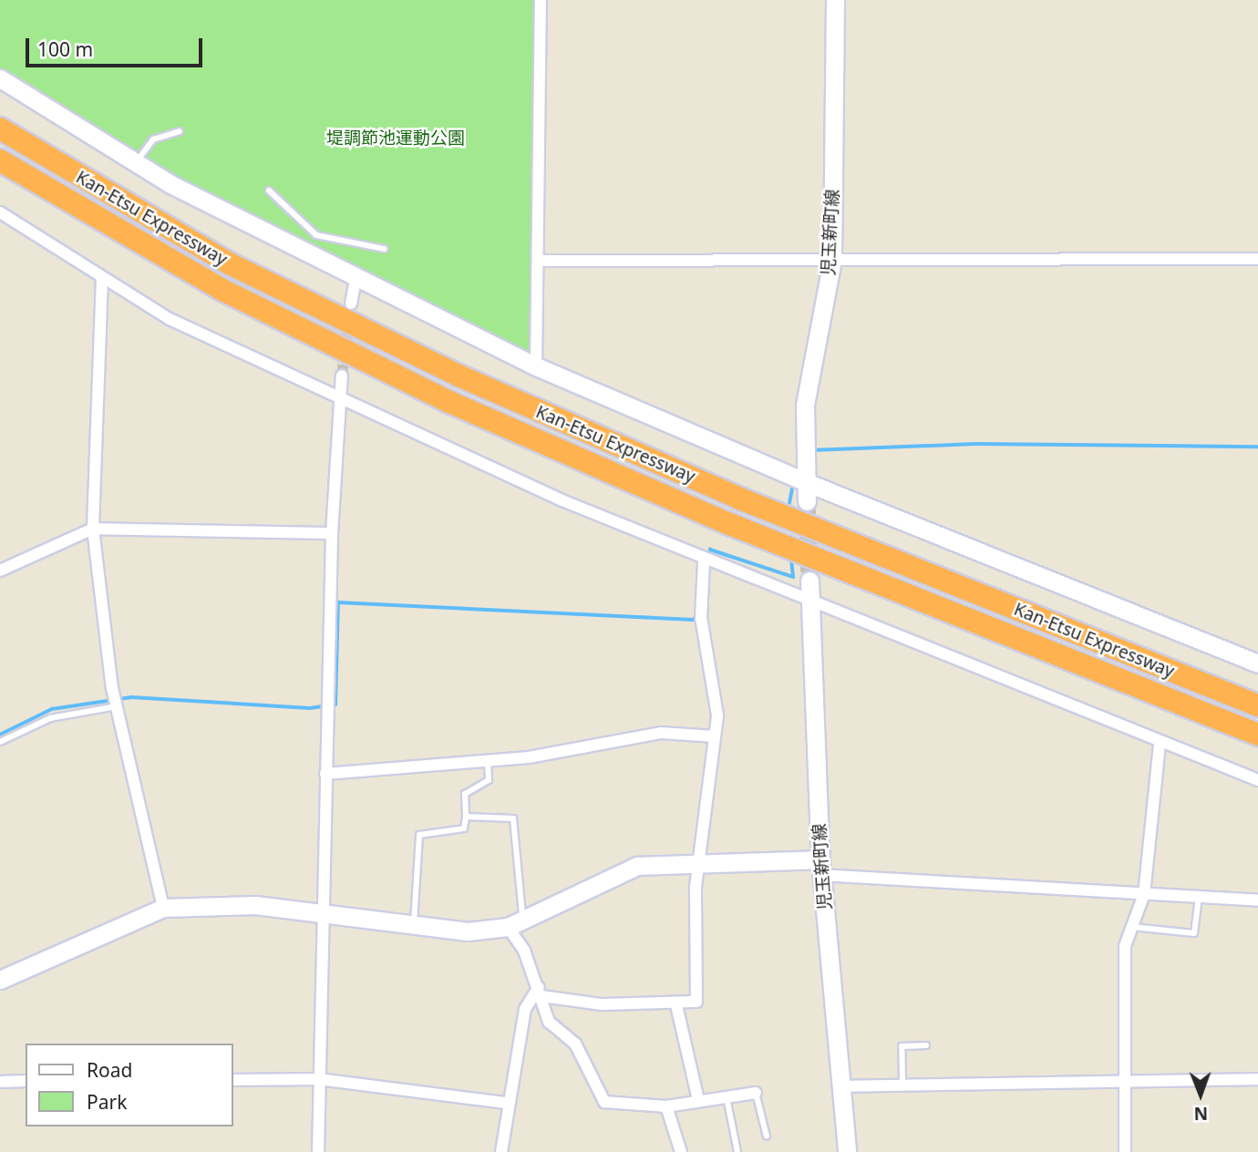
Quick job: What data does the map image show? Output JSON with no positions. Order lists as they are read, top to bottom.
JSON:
{
  "streets": {
    "highway": ["Kan-Etsu Expressway"],
    "street": ["児玉新町線"]
  },
  "parks": ["堤調節池運動公園"],
  "legend": ["Road", "Park"],
  "scale_bar": "100 m",
  "north": "bottom"
}
